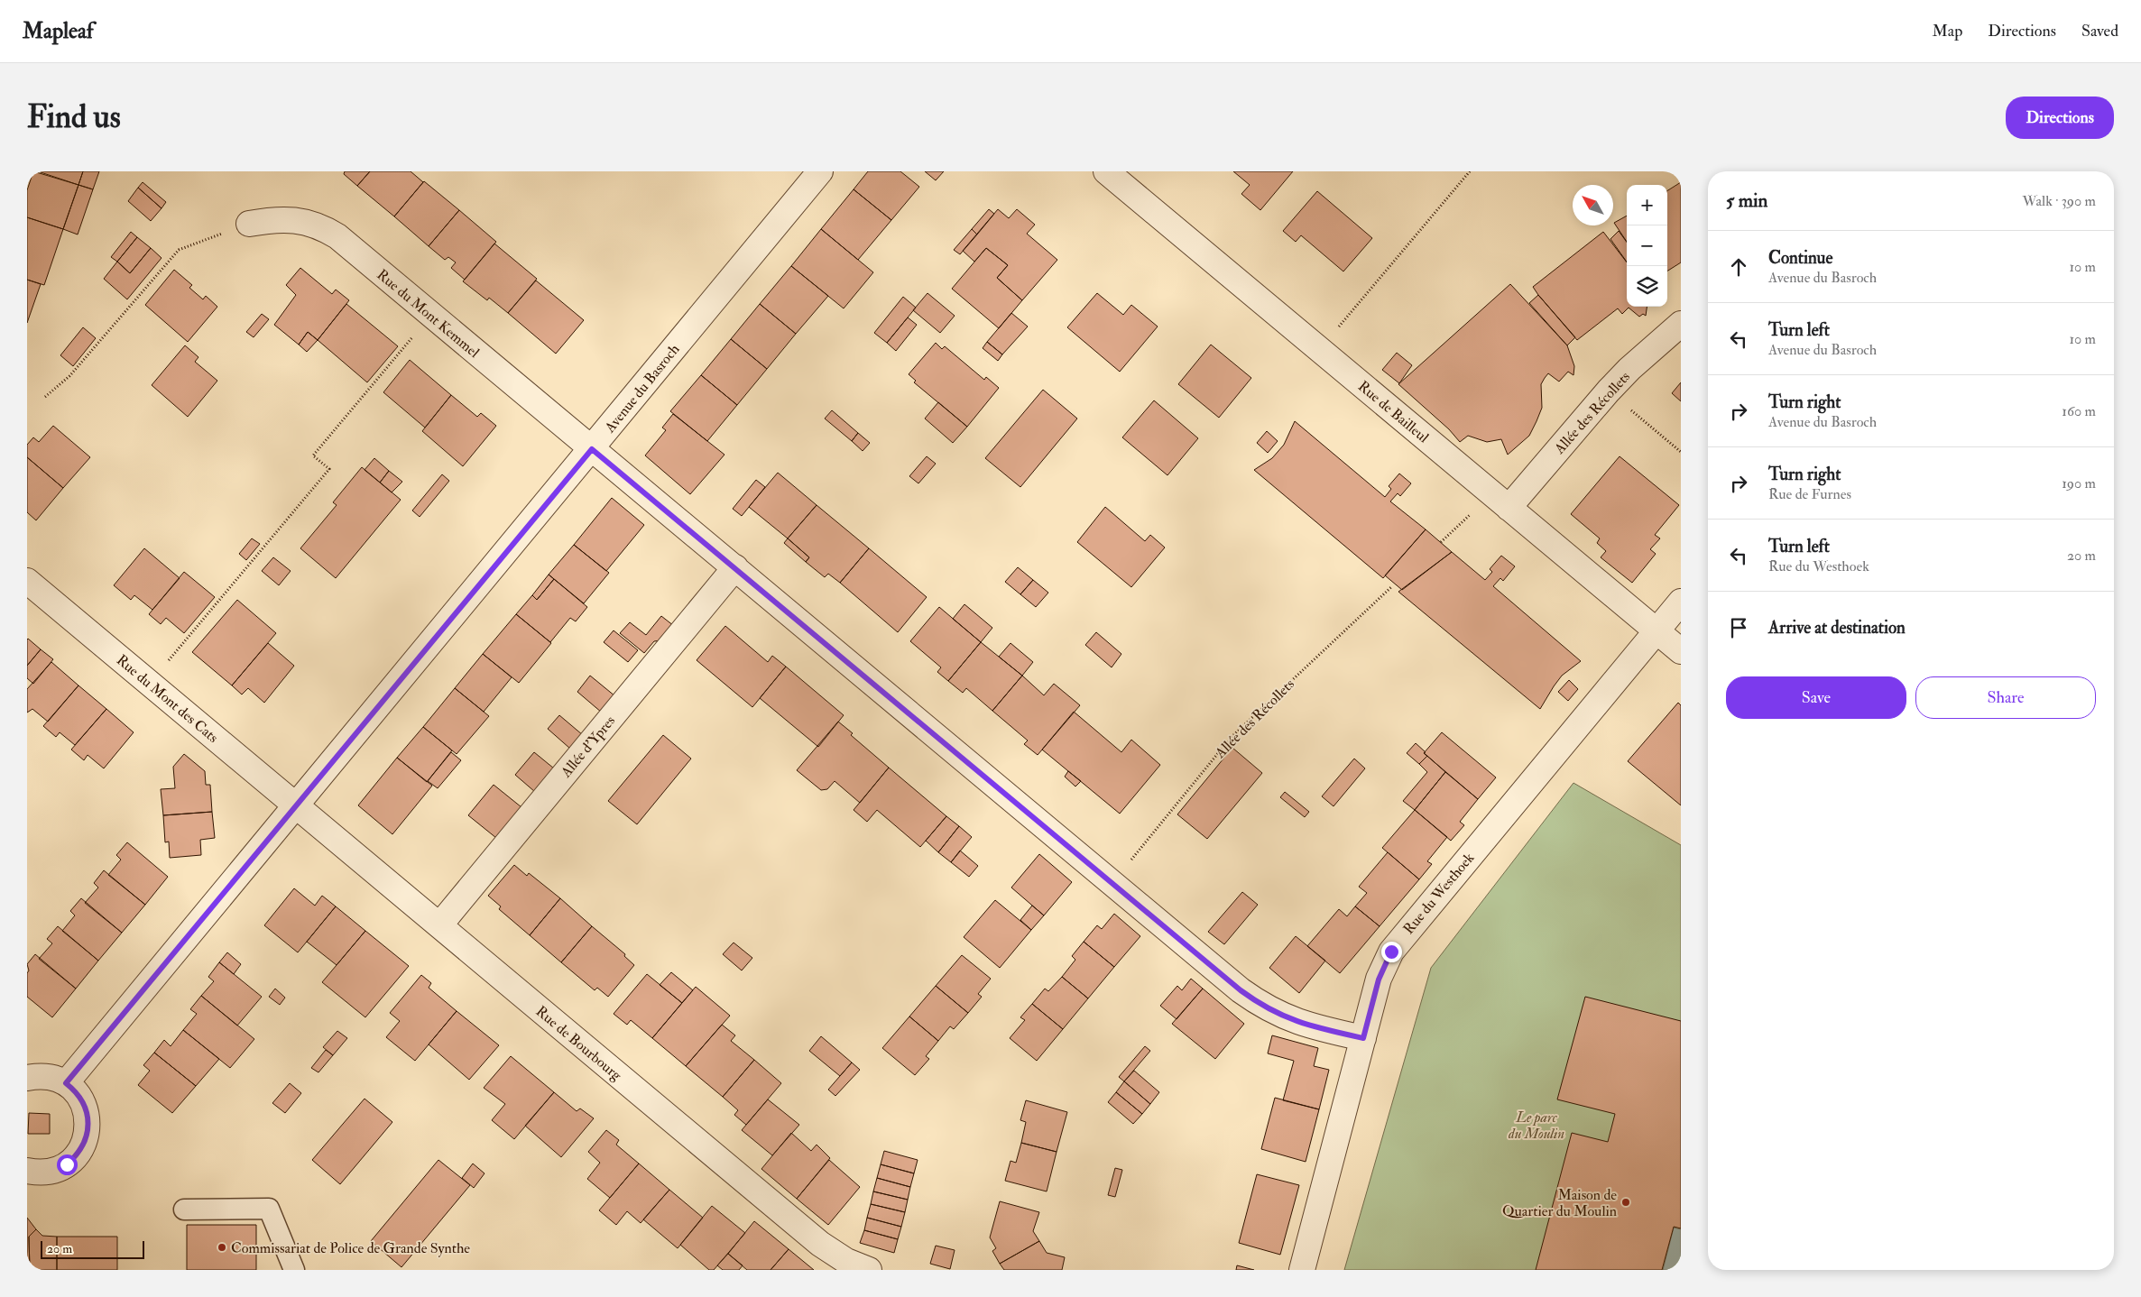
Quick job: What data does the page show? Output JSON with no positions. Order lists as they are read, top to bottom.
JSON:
{
  "streets": {
    "street": [
      "Rue du Mont Kemmel",
      "Avenue du Basroch",
      "Rue de Bailleul",
      "Allée des Récollets",
      "Rue du Mont des Cats",
      "Allée d'Ypres",
      "Rue du Westhoek",
      "Rue de Bourbourg"
    ]
  },
  "crossings": [
    ["Rue du Mont Kemmel", "Avenue du Basroch"],
    ["Rue du Mont Kemmel", "Allée des Récollets"],
    ["Rue du Mont Kemmel", "Allée d'Ypres"],
    ["Rue du Mont Kemmel", "Rue du Westhoek"],
    ["Avenue du Basroch", "Rue du Mont des Cats"],
    ["Avenue du Basroch", "Rue de Bourbourg"],
    ["Rue de Bailleul", "Allée des Récollets"],
    ["Rue de Bailleul", "Rue du Westhoek"],
    ["Rue du Mont des Cats", "Rue de Bourbourg"],
    ["Allée d'Ypres", "Rue de Bourbourg"]
  ],
  "parks": ["Le parc du Moulin"],
  "places": ["Maison de Quartier du Moulin", "Commissariat de Police de Grande Synthe"],
  "scale_bar": "20 m",
  "north": "top left",
  "page": {
    "header": "Mapleaf",
    "nav": ["Map", "Directions", "Saved"],
    "buttons": [
      "Directions",
      ["Save", "Share"]
    ],
    "title": "Find us",
    "heading": ["5 min", "Walk · 390 m"],
    "map_buttons": ["+", "−"],
    "list": [
      ["Continue", "Avenue du Basroch", "10 m"],
      ["Turn left", "Avenue du Basroch", "10 m"],
      ["Turn right", "Avenue du Basroch", "160 m"],
      ["Turn right", "Rue de Furnes", "190 m"],
      ["Turn left", "Rue du Westhoek", "20 m"],
      "Arrive at destination"
    ],
    "scale": "20 m"
  }
}
